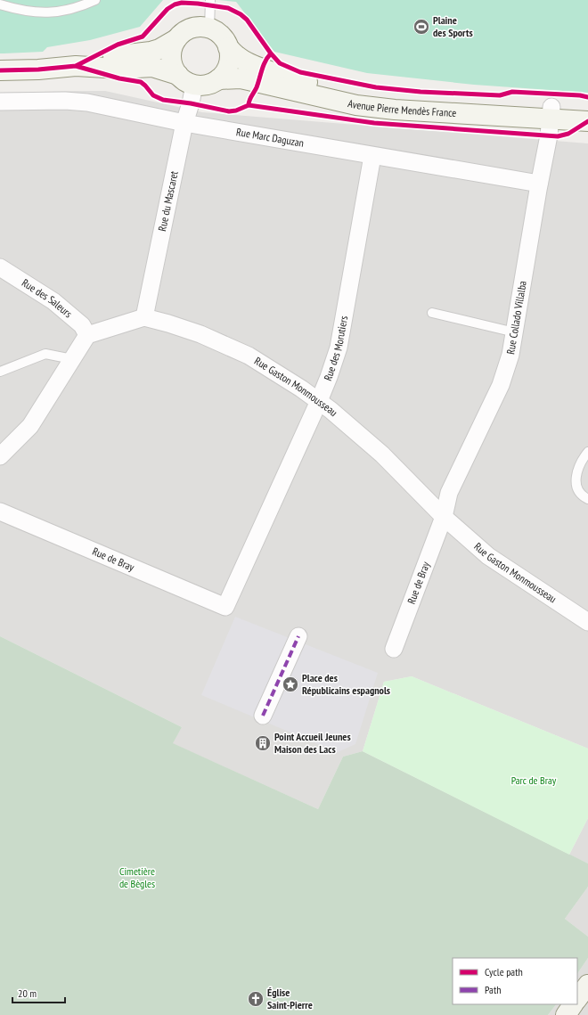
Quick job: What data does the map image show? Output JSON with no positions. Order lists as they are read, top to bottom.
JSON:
{
  "streets": {
    "street": [
      "Avenue Pierre Mendès France",
      "Rue Marc Daguzan",
      "Rue du Mascaret",
      "Rue des Saleurs",
      "Rue Collado Villalba",
      "Rue des Morutiers",
      "Rue Gaston Monmousseau",
      "Rue de Bray"
    ]
  },
  "crossings": [
    ["Avenue Pierre Mendès France", "Rue du Mascaret"],
    ["Avenue Pierre Mendès France", "Rue Collado Villalba"],
    ["Rue Marc Daguzan", "Rue du Mascaret"],
    ["Rue Marc Daguzan", "Rue Collado Villalba"],
    ["Rue Marc Daguzan", "Rue des Morutiers"],
    ["Rue du Mascaret", "Rue Gaston Monmousseau"],
    ["Rue Collado Villalba", "Rue Gaston Monmousseau"],
    ["Rue Collado Villalba", "Rue de Bray"],
    ["Rue des Morutiers", "Rue Gaston Monmousseau"],
    ["Rue des Morutiers", "Rue de Bray"],
    ["Rue Gaston Monmousseau", "Rue de Bray"]
  ],
  "parks": ["Parc de Bray", "Cimetière de Bègles"],
  "places": {
    "sports": ["Plaine des Sports"],
    "place": ["Place des Républicains espagnols"],
    "building": ["Point Accueil Jeunes Maison des Lacs"],
    "church": ["Église Saint-Pierre"]
  },
  "legend": ["Cycle path", "Path"],
  "scale_bar": "20 m"
}
